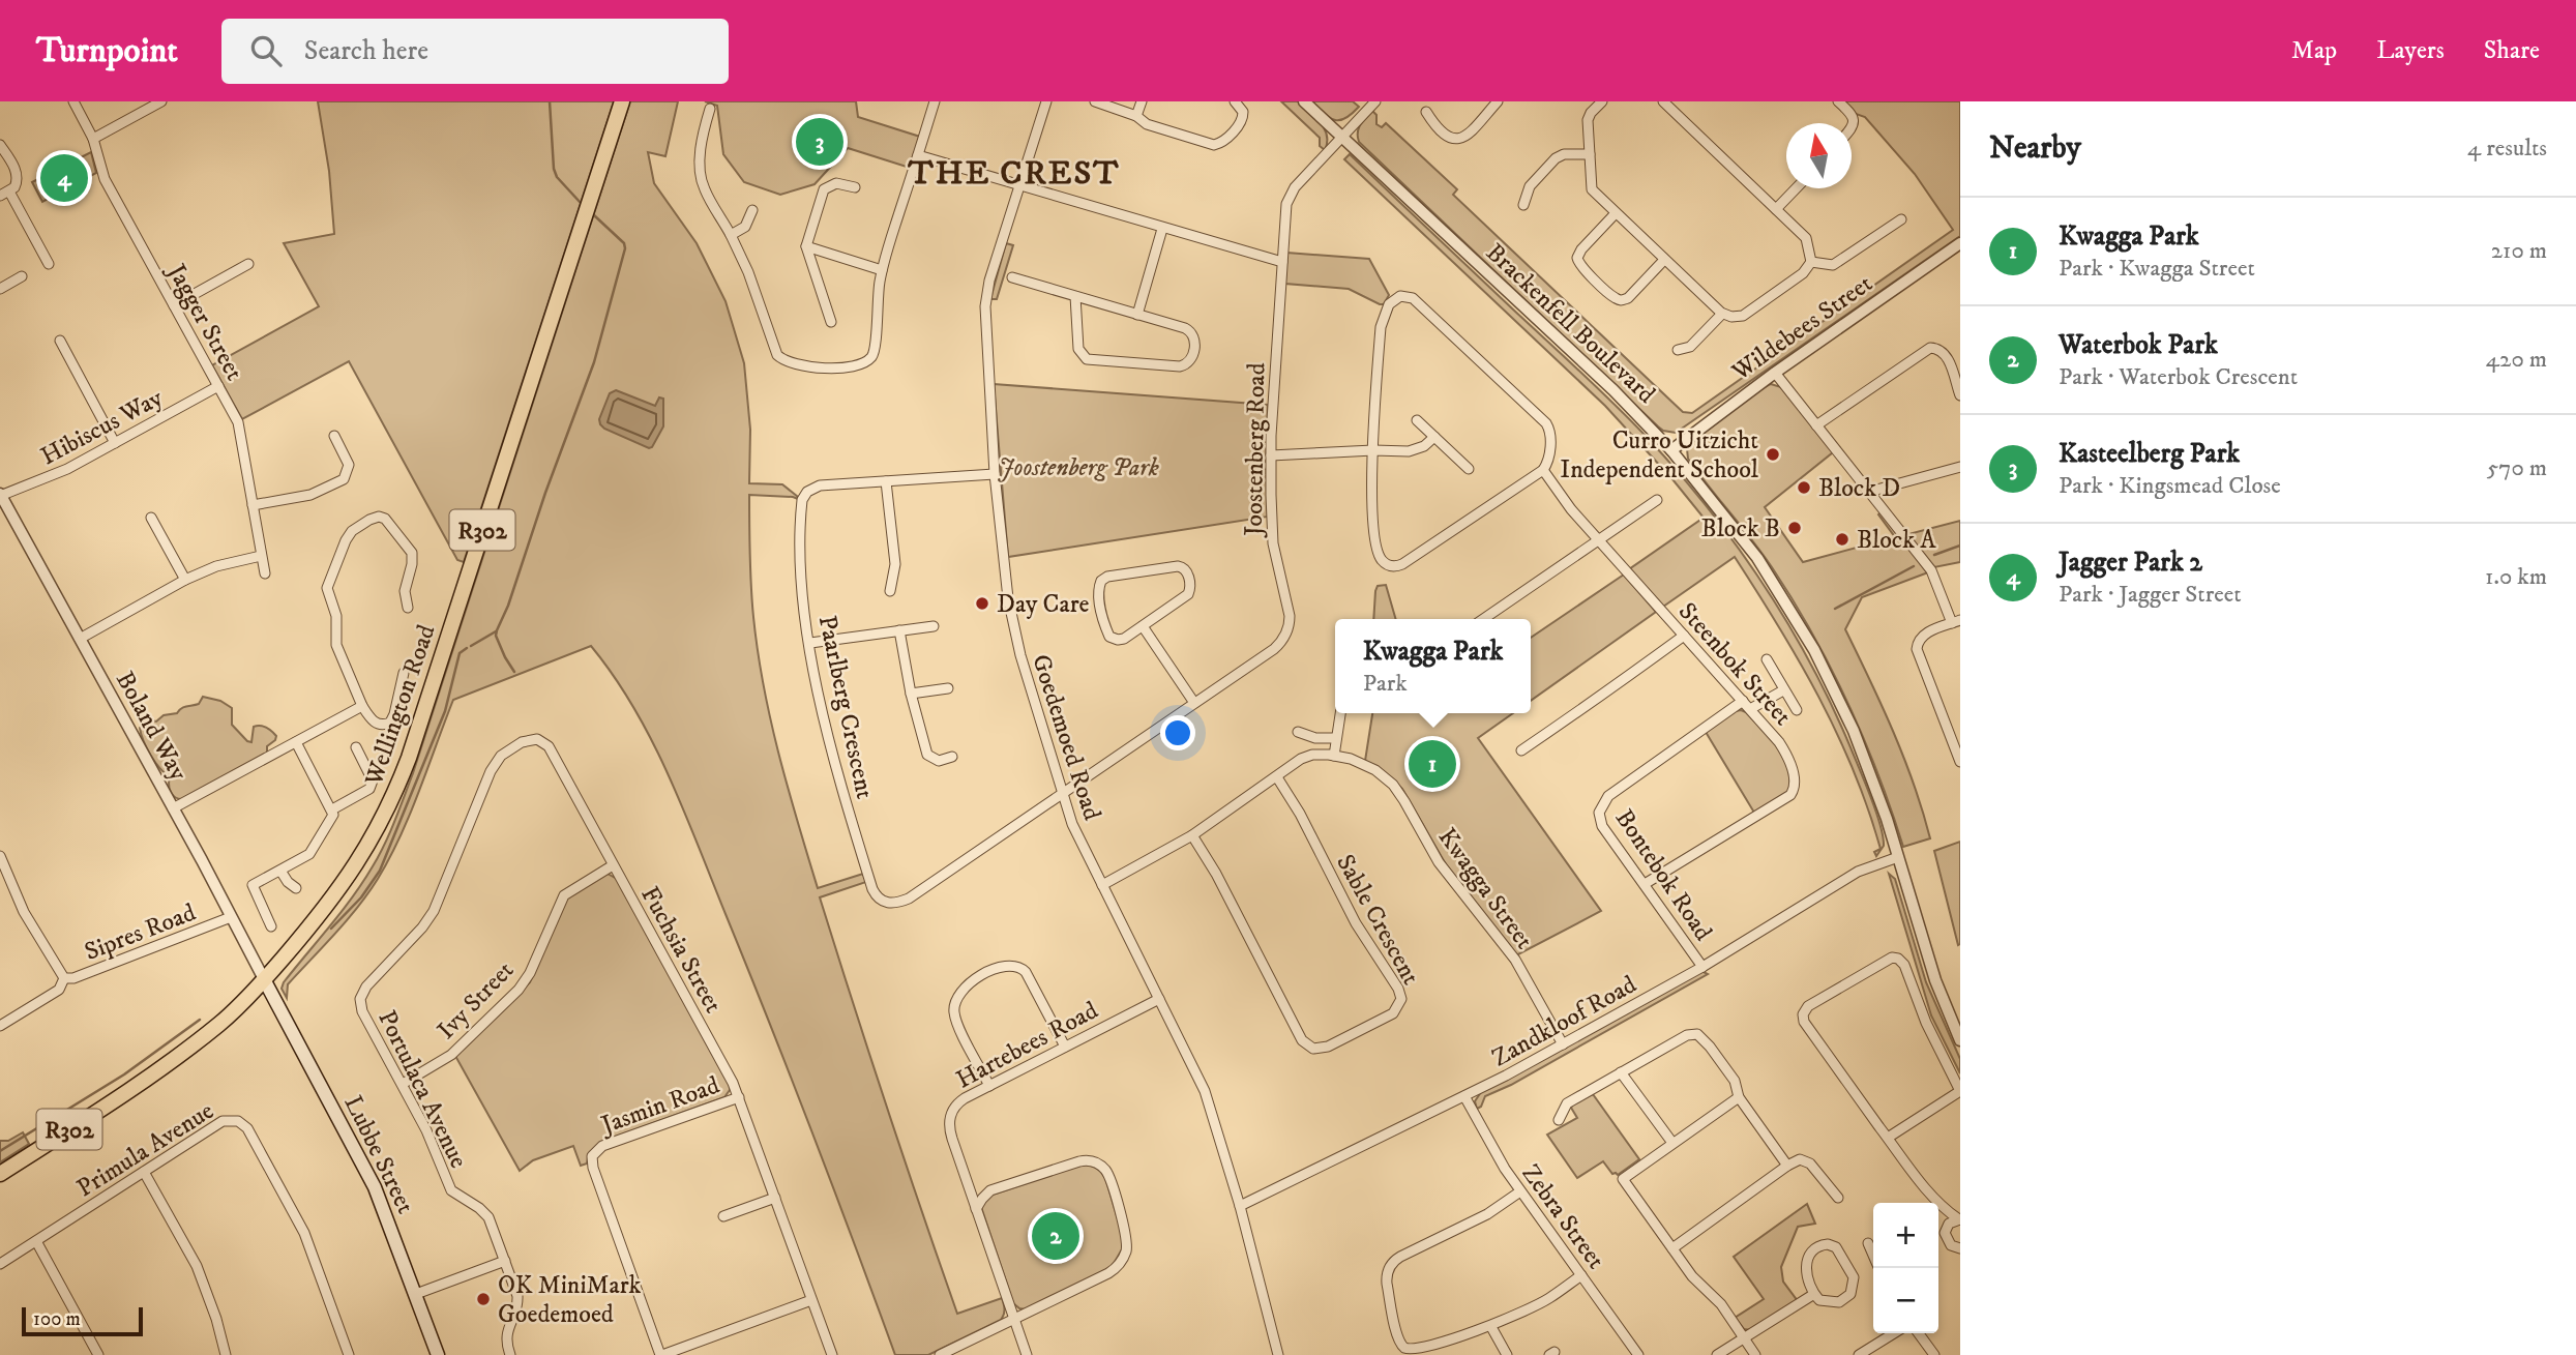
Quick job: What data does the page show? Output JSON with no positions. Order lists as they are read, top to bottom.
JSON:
{
  "streets": {
    "main road": ["R302", "Wellington Road", "Lubbe Street"],
    "street": [
      "Jagger Street",
      "Brackenfell Boulevard",
      "Wildebees Street",
      "Hibiscus Way",
      "Joostenberg Road",
      "Steenbok Street",
      "Paarlberg Crescent",
      "Boland Way",
      "Goedemoed Road",
      "Bontebok Road",
      "Kwagga Street",
      "Sable Crescent",
      "Sipres Road",
      "Fuchsia Street",
      "Ivy Street",
      "Zandkloof Road",
      "Hartebees Road",
      "Portulaca Avenue",
      "Jasmin Road",
      "Primula Avenue",
      "Zebra Street"
    ]
  },
  "crossings": [
    ["Jagger Street", "Hibiscus Way"],
    ["Brackenfell Boulevard", "Wildebees Street"],
    ["Brackenfell Boulevard", "Joostenberg Road"],
    ["Brackenfell Boulevard", "Zandkloof Road"],
    ["Hibiscus Way", "Boland Way"],
    ["Joostenberg Road", "Paarlberg Crescent"],
    ["Joostenberg Road", "Goedemoed Road"],
    ["Steenbok Street", "Bontebok Road"],
    ["Wellington Road", "Boland Way"],
    ["Wellington Road", "Lubbe Street"],
    ["Paarlberg Crescent", "Goedemoed Road"],
    ["Boland Way", "Sipres Road"],
    ["Boland Way", "Lubbe Street"],
    ["Goedemoed Road", "Kwagga Street"],
    ["Goedemoed Road", "Zandkloof Road"],
    ["Goedemoed Road", "Hartebees Road"],
    ["Bontebok Road", "Zandkloof Road"],
    ["Kwagga Street", "Sable Crescent"],
    ["Kwagga Street", "Zandkloof Road"],
    ["Fuchsia Street", "Ivy Street"],
    ["Fuchsia Street", "Portulaca Avenue"],
    ["Fuchsia Street", "Jasmin Road"],
    ["Ivy Street", "Portulaca Avenue"],
    ["Zandkloof Road", "Zebra Street"]
  ],
  "districts": ["THE CREST"],
  "parks": ["Joostenberg Park"],
  "places": [
    "Curro Uitzicht Independent School",
    "Block D",
    "Block B",
    "Block A",
    "Day Care",
    "OK MiniMark Goedemoed"
  ],
  "scale_bar": "100 m",
  "north": "top",
  "page": {
    "header": "Turnpoint",
    "search": "Search here",
    "nav": ["Map", "Layers", "Share"],
    "heading": ["Nearby", "4 results"],
    "pins": [
      "3",
      "4",
      "1",
      "2"
    ],
    "list": [
      {
        "mark": "1",
        "name": "Kwagga Park",
        "note": "Park · Kwagga Street",
        "value": "210 m"
      },
      {
        "mark": "2",
        "name": "Waterbok Park",
        "note": "Park · Waterbok Crescent",
        "value": "420 m"
      },
      {
        "mark": "3",
        "name": "Kasteelberg Park",
        "note": "Park · Kingsmead Close",
        "value": "570 m"
      },
      {
        "mark": "4",
        "name": "Jagger Park 2",
        "note": "Park · Jagger Street",
        "value": "1.0 km"
      }
    ],
    "popup": ["Kwagga Park", "Park"],
    "map_buttons": ["+", "−"],
    "scale": "100 m"
  }
}
